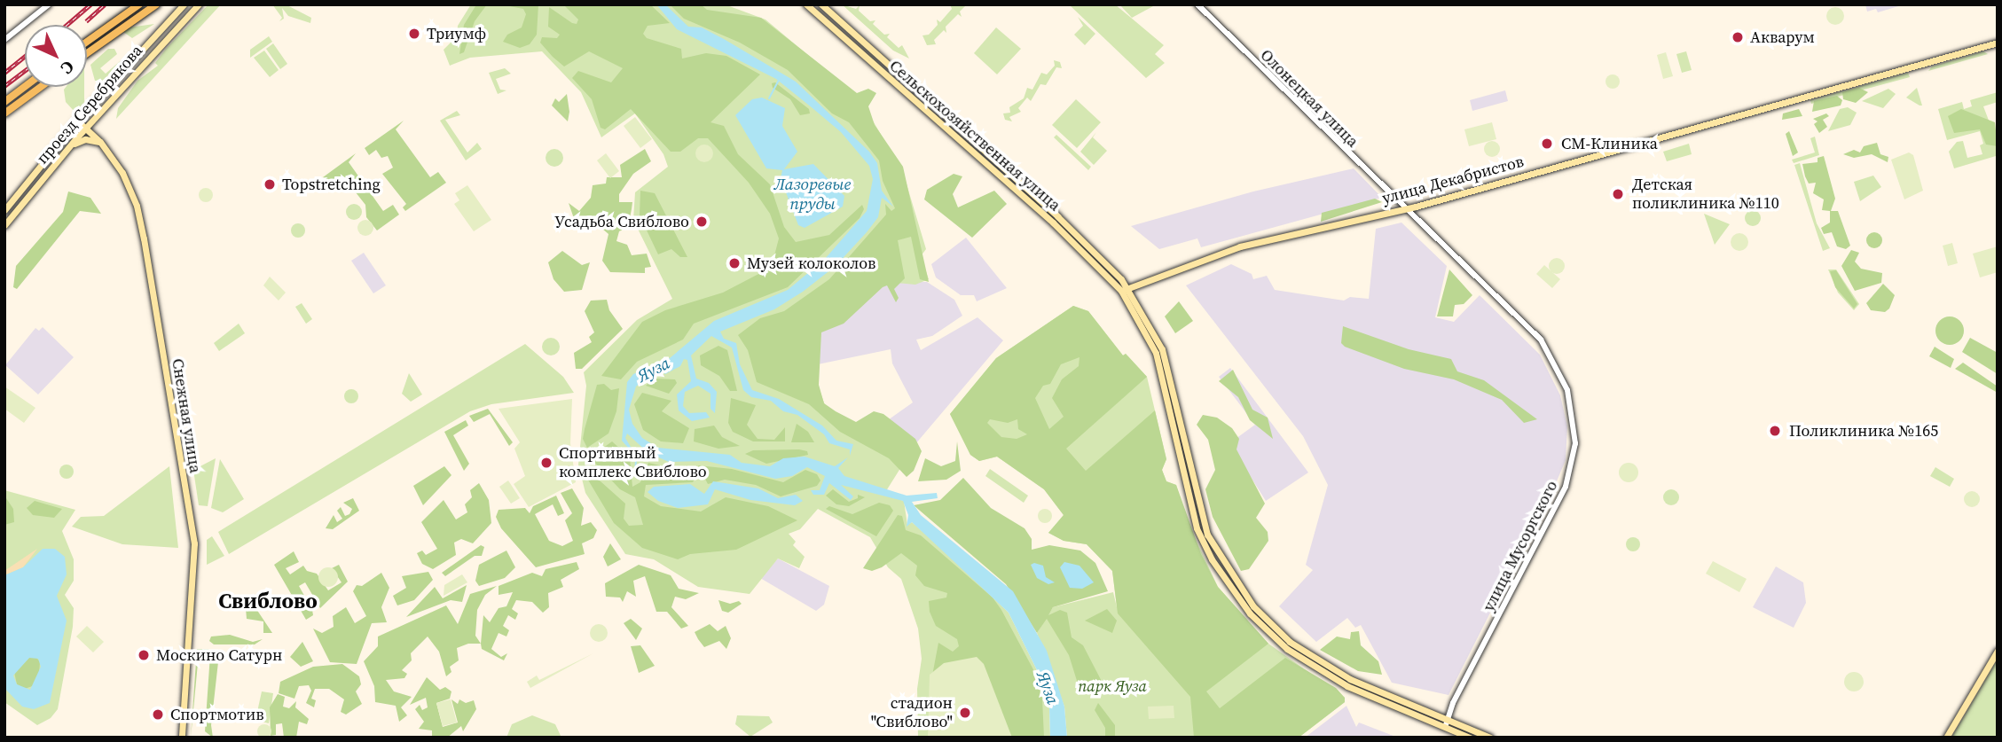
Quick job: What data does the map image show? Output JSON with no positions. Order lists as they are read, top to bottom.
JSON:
{
  "streets": {
    "main road": [
      "проезд Серебрякова",
      "Сельскохозяйственная улица",
      "улица Декабристов",
      "Снежная улица"
    ],
    "street": ["Олонецкая улица", "улица Мусоргского"]
  },
  "crossings": [
    ["Олонецкая улица", "улица Декабристов"],
    ["Олонецкая улица", "улица Мусоргского"],
    ["проезд Серебрякова", "Снежная улица"],
    ["Сельскохозяйственная улица", "улица Декабристов"],
    ["улица Декабристов", "улица Мусоргского"]
  ],
  "districts": ["Свиблово"],
  "water": ["Лазоревые пруды", "Яуза"],
  "parks": ["парк Яуза"],
  "places": [
    "Триумф",
    "Акварум",
    "СМ-Клиника",
    "Topstretching",
    "Детская поликлиника №110",
    "Усадьба Свиблово",
    "Музей колоколов",
    "Поликлиника №165",
    "Спортивный комплекс Свиблово",
    "Москино Сатурн",
    "стадион \"Свиблово\"",
    "Спортмотив"
  ],
  "north": "bottom right"
}
